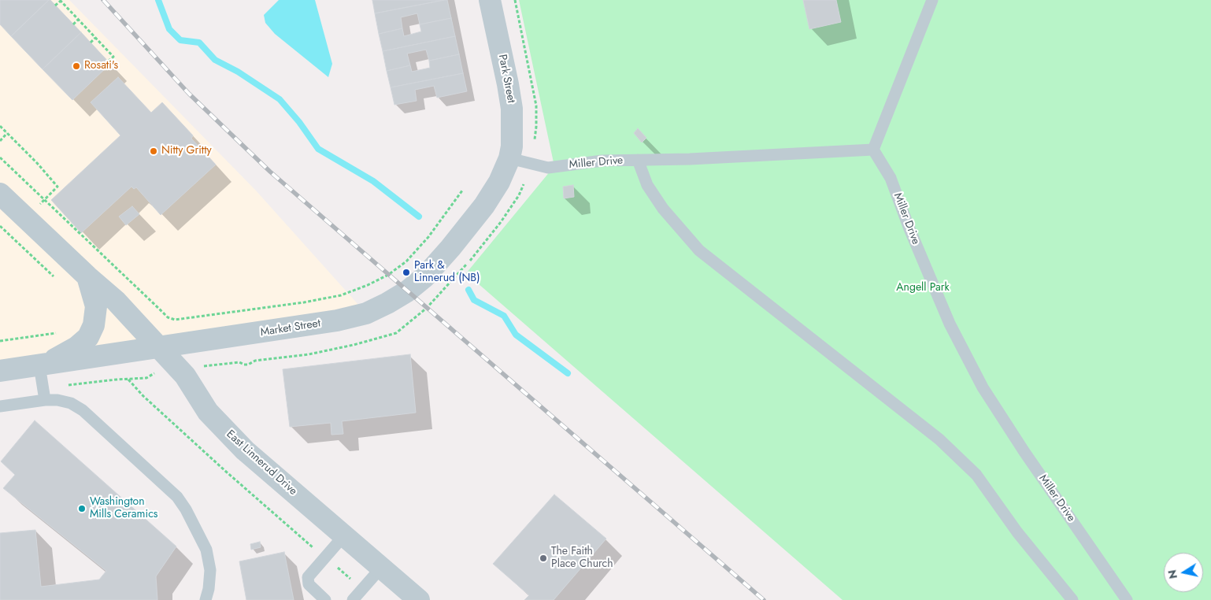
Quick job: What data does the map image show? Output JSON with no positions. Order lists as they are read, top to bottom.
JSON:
{
  "streets": {
    "street": ["Park Street", "Market Street", "East Linnerud Drive"],
    "lane": ["Miller Drive"]
  },
  "crossings": [
    ["Park Street", "Miller Drive"],
    ["Park Street", "Market Street"],
    ["Miller Drive", "Market Street"],
    ["Market Street", "East Linnerud Drive"]
  ],
  "parks": ["Angell Park"],
  "places": [
    "Rosati's",
    "Nitty Gritty",
    "Park & Linnerud (NB)",
    "Washington Mills Ceramics",
    "The Faith Place Church"
  ],
  "north": "left"
}
